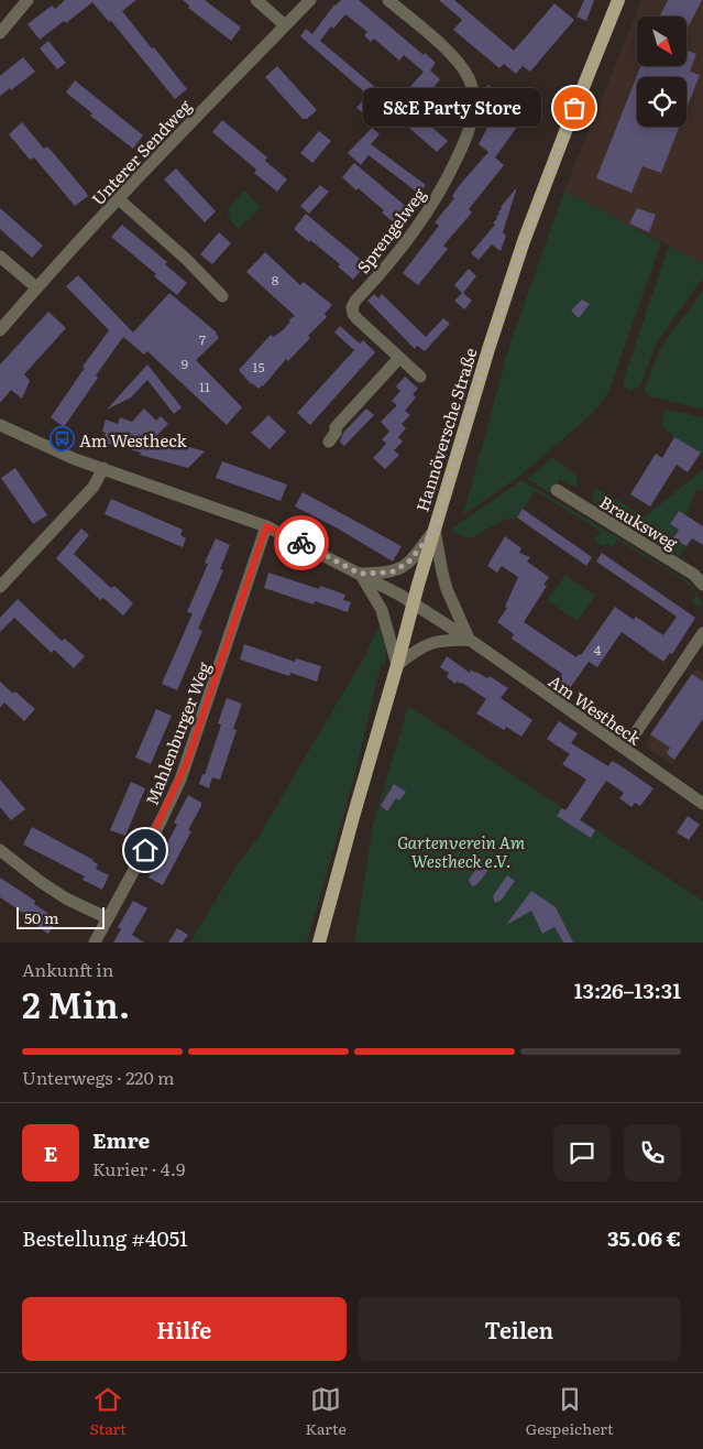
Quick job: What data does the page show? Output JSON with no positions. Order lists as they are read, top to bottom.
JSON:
{
  "streets": {
    "main road": ["Hannöversche Straße"],
    "street": [
      "Unterer Sendweg",
      "Sprengelweg",
      "Brauksweg",
      "Am Westheck",
      "Mahlenburger Weg"
    ]
  },
  "crossings": [
    ["Hannöversche Straße", "Am Westheck"],
    ["Am Westheck", "Mahlenburger Weg"]
  ],
  "parks": ["Gartenverein Am Westheck e.V."],
  "places": {
    "other": ["S&E Party Store"],
    "bus stop": ["Am Westheck"]
  },
  "house_numbers": [
    "8",
    "7",
    "9",
    "15",
    "11",
    "4"
  ],
  "scale_bar": "50 m",
  "north": "bottom right",
  "page": {
    "bubble": "S&E Party Store",
    "scale": "50 m",
    "heading": ["2 Min.", "Ankunft in", "13:26–13:31"],
    "panel": [
      "Emre",
      "Kurier · 4.9",
      "Bestellung #4051",
      "35.06 €"
    ],
    "bar": "Unterwegs · 220 m",
    "round": "E",
    "buttons": ["Hilfe", "Teilen"],
    "tabs": ["Start", "Karte", "Gespeichert"]
  }
}
